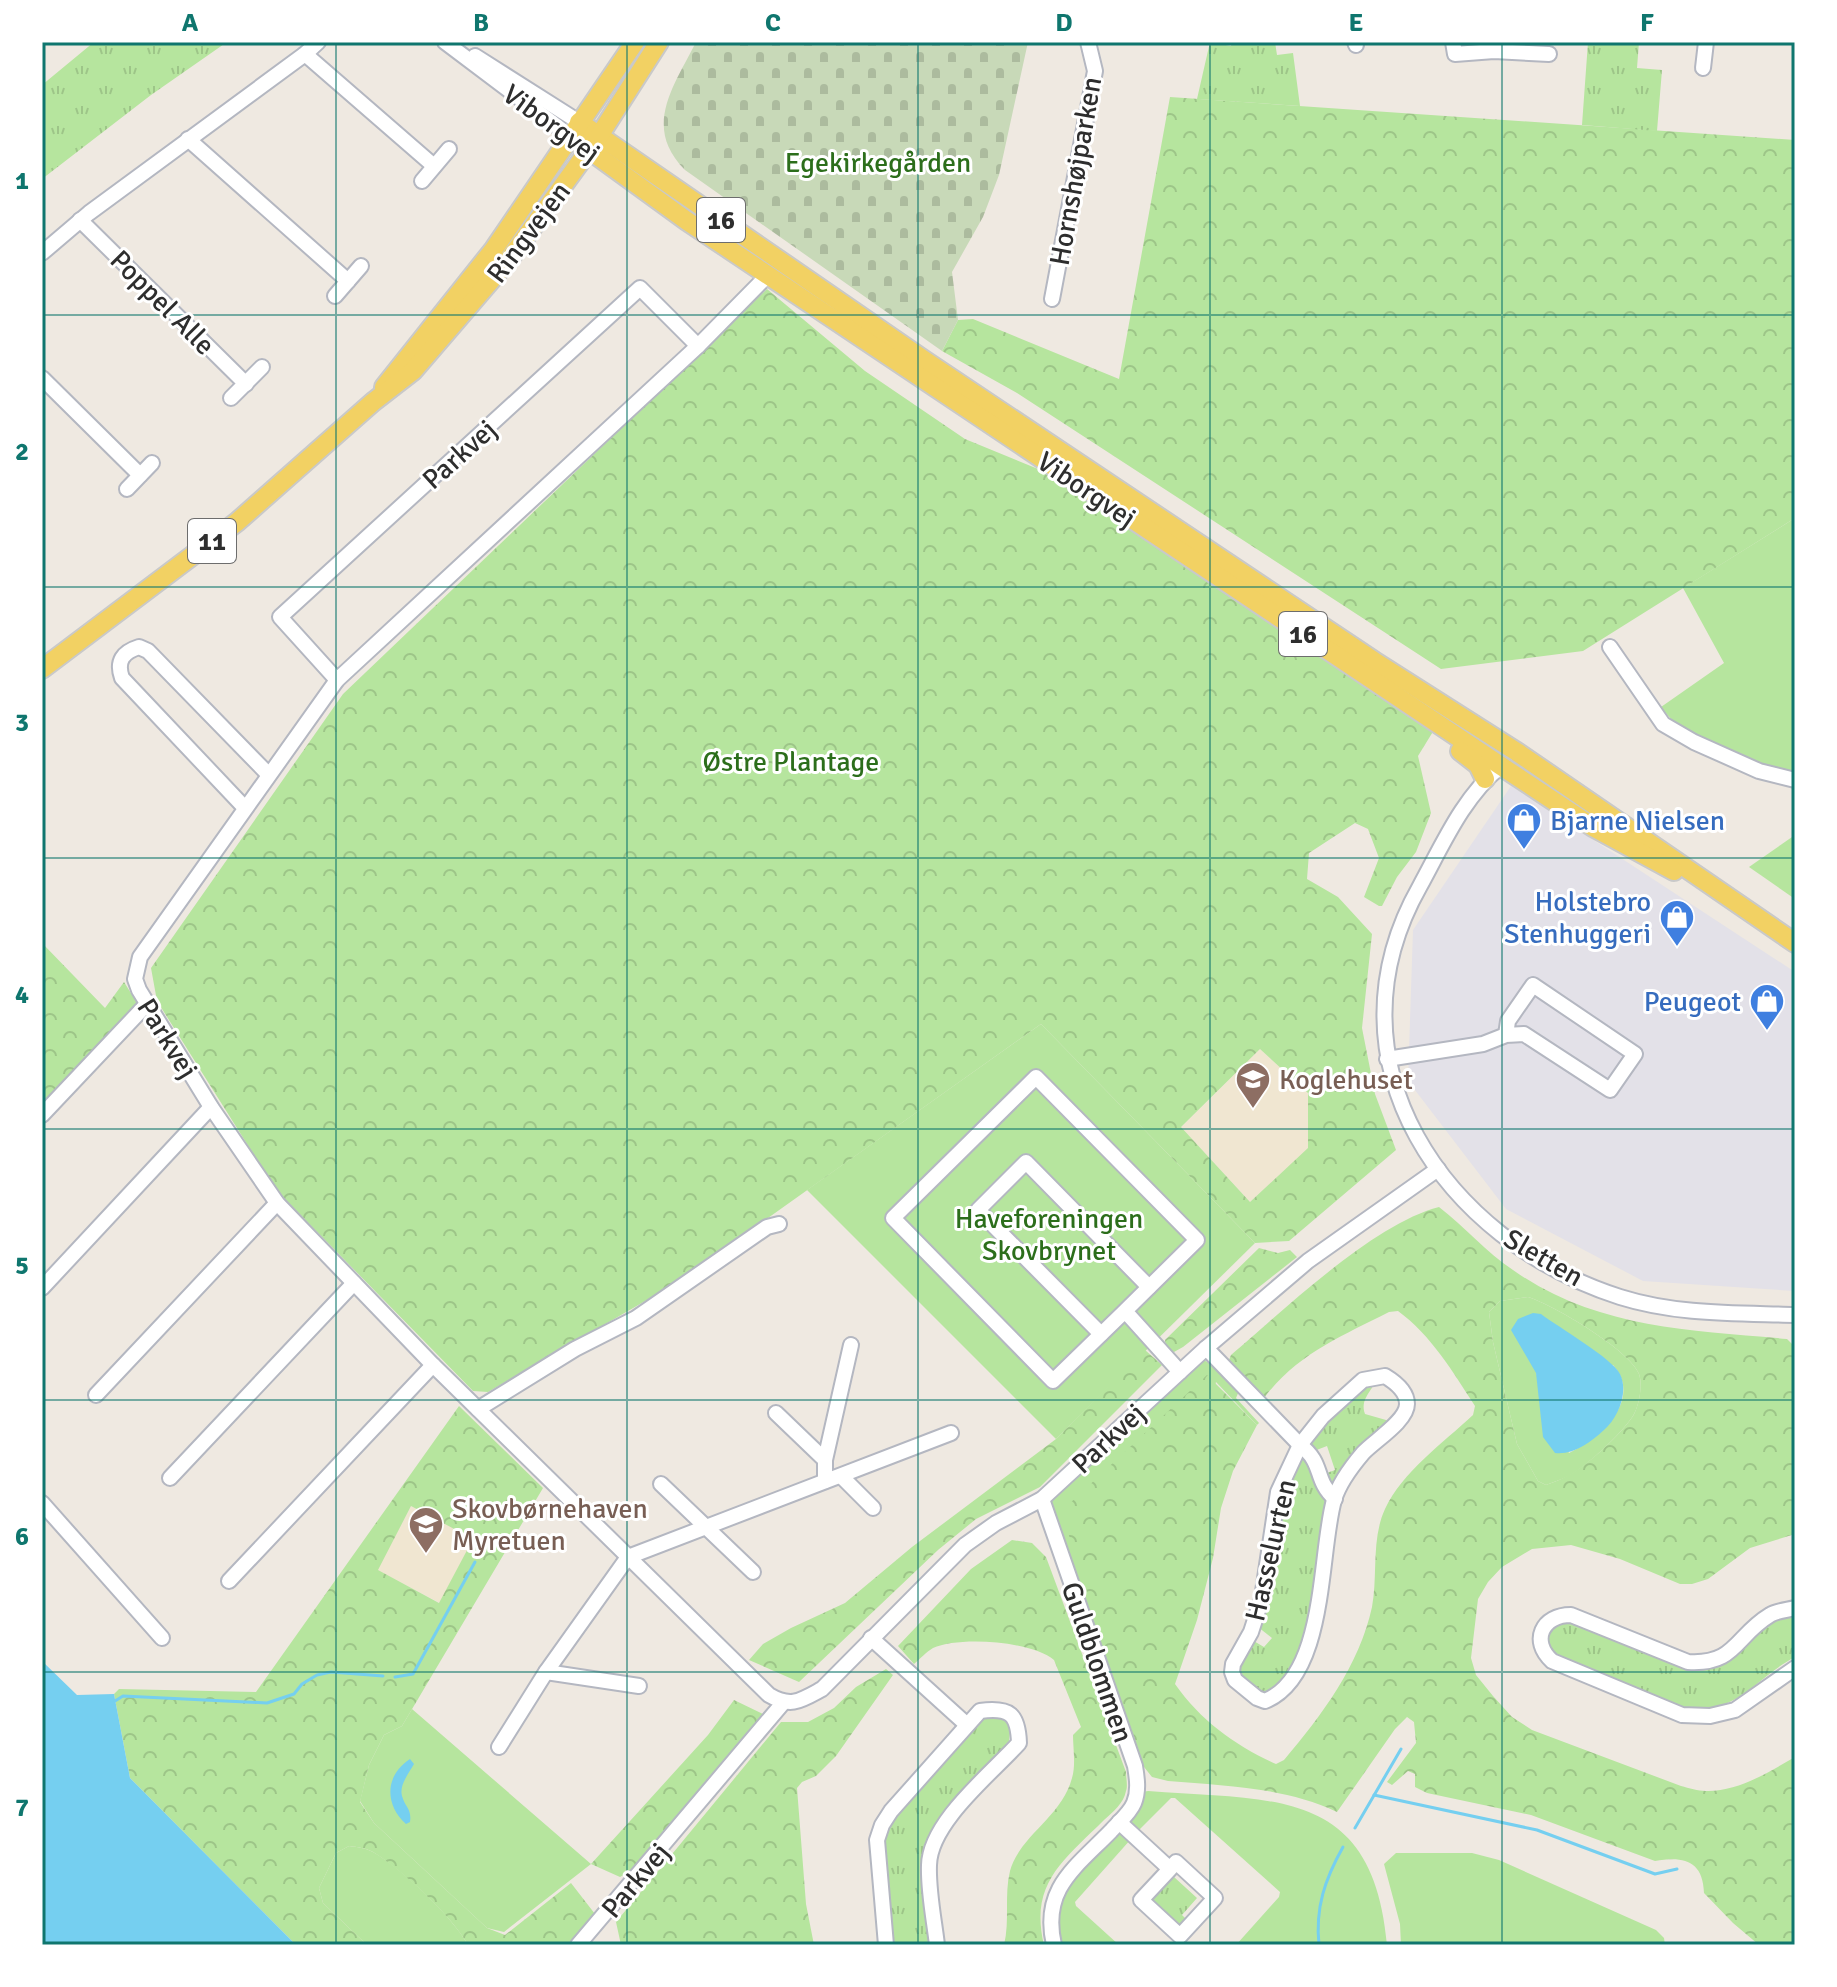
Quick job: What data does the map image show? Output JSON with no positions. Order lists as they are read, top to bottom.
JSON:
{
  "streets": {
    "main road": [
      "Viborgvej",
      "16",
      "Ringvejen",
      "11"
    ],
    "street": [
      "Hornshøjparken",
      "Poppel Alle",
      "Parkvej",
      "Sletten",
      "Hasselurten",
      "Guldblommen"
    ]
  },
  "crossings": [
    ["Viborgvej", "Ringvejen"],
    ["Viborgvej", "Parkvej"],
    ["Viborgvej", "Sletten"],
    ["Parkvej", "Sletten"],
    ["Parkvej", "Hasselurten"],
    ["Parkvej", "Guldblommen"]
  ],
  "parks": ["Egekirkegården", "Østre Plantage", "Haveforeningen Skovbrynet"],
  "places": {
    "shop": ["Bjarne Nielsen", "Holstebro Stenhuggeri", "Peugeot"],
    "school or university": ["Koglehuset", "Skovbørnehaven Myretuen"]
  },
  "grid": {
    "columns": [
      "A",
      "B",
      "C",
      "D",
      "E",
      "F"
    ],
    "rows": [
      "1",
      "2",
      "3",
      "4",
      "5",
      "6",
      "7"
    ]
  }
}
